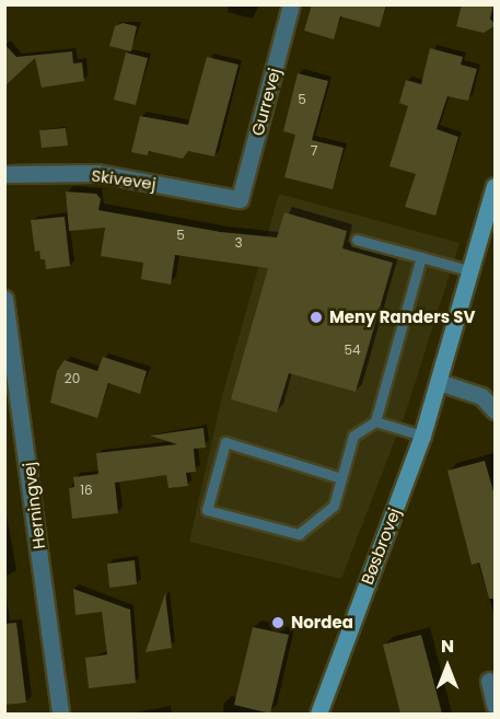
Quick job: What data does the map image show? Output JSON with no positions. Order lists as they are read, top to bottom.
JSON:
{
  "streets": {
    "street": [
      "Gurrevej",
      "Skivevej",
      "Herningvej",
      "Bøsbrovej"
    ]
  },
  "crossings": [
    ["Gurrevej", "Skivevej"]
  ],
  "places": ["Meny Randers SV", "Nordea"],
  "house_numbers": [
    "5",
    "7",
    "5",
    "3",
    "54",
    "20",
    "16"
  ],
  "north": "top"
}
